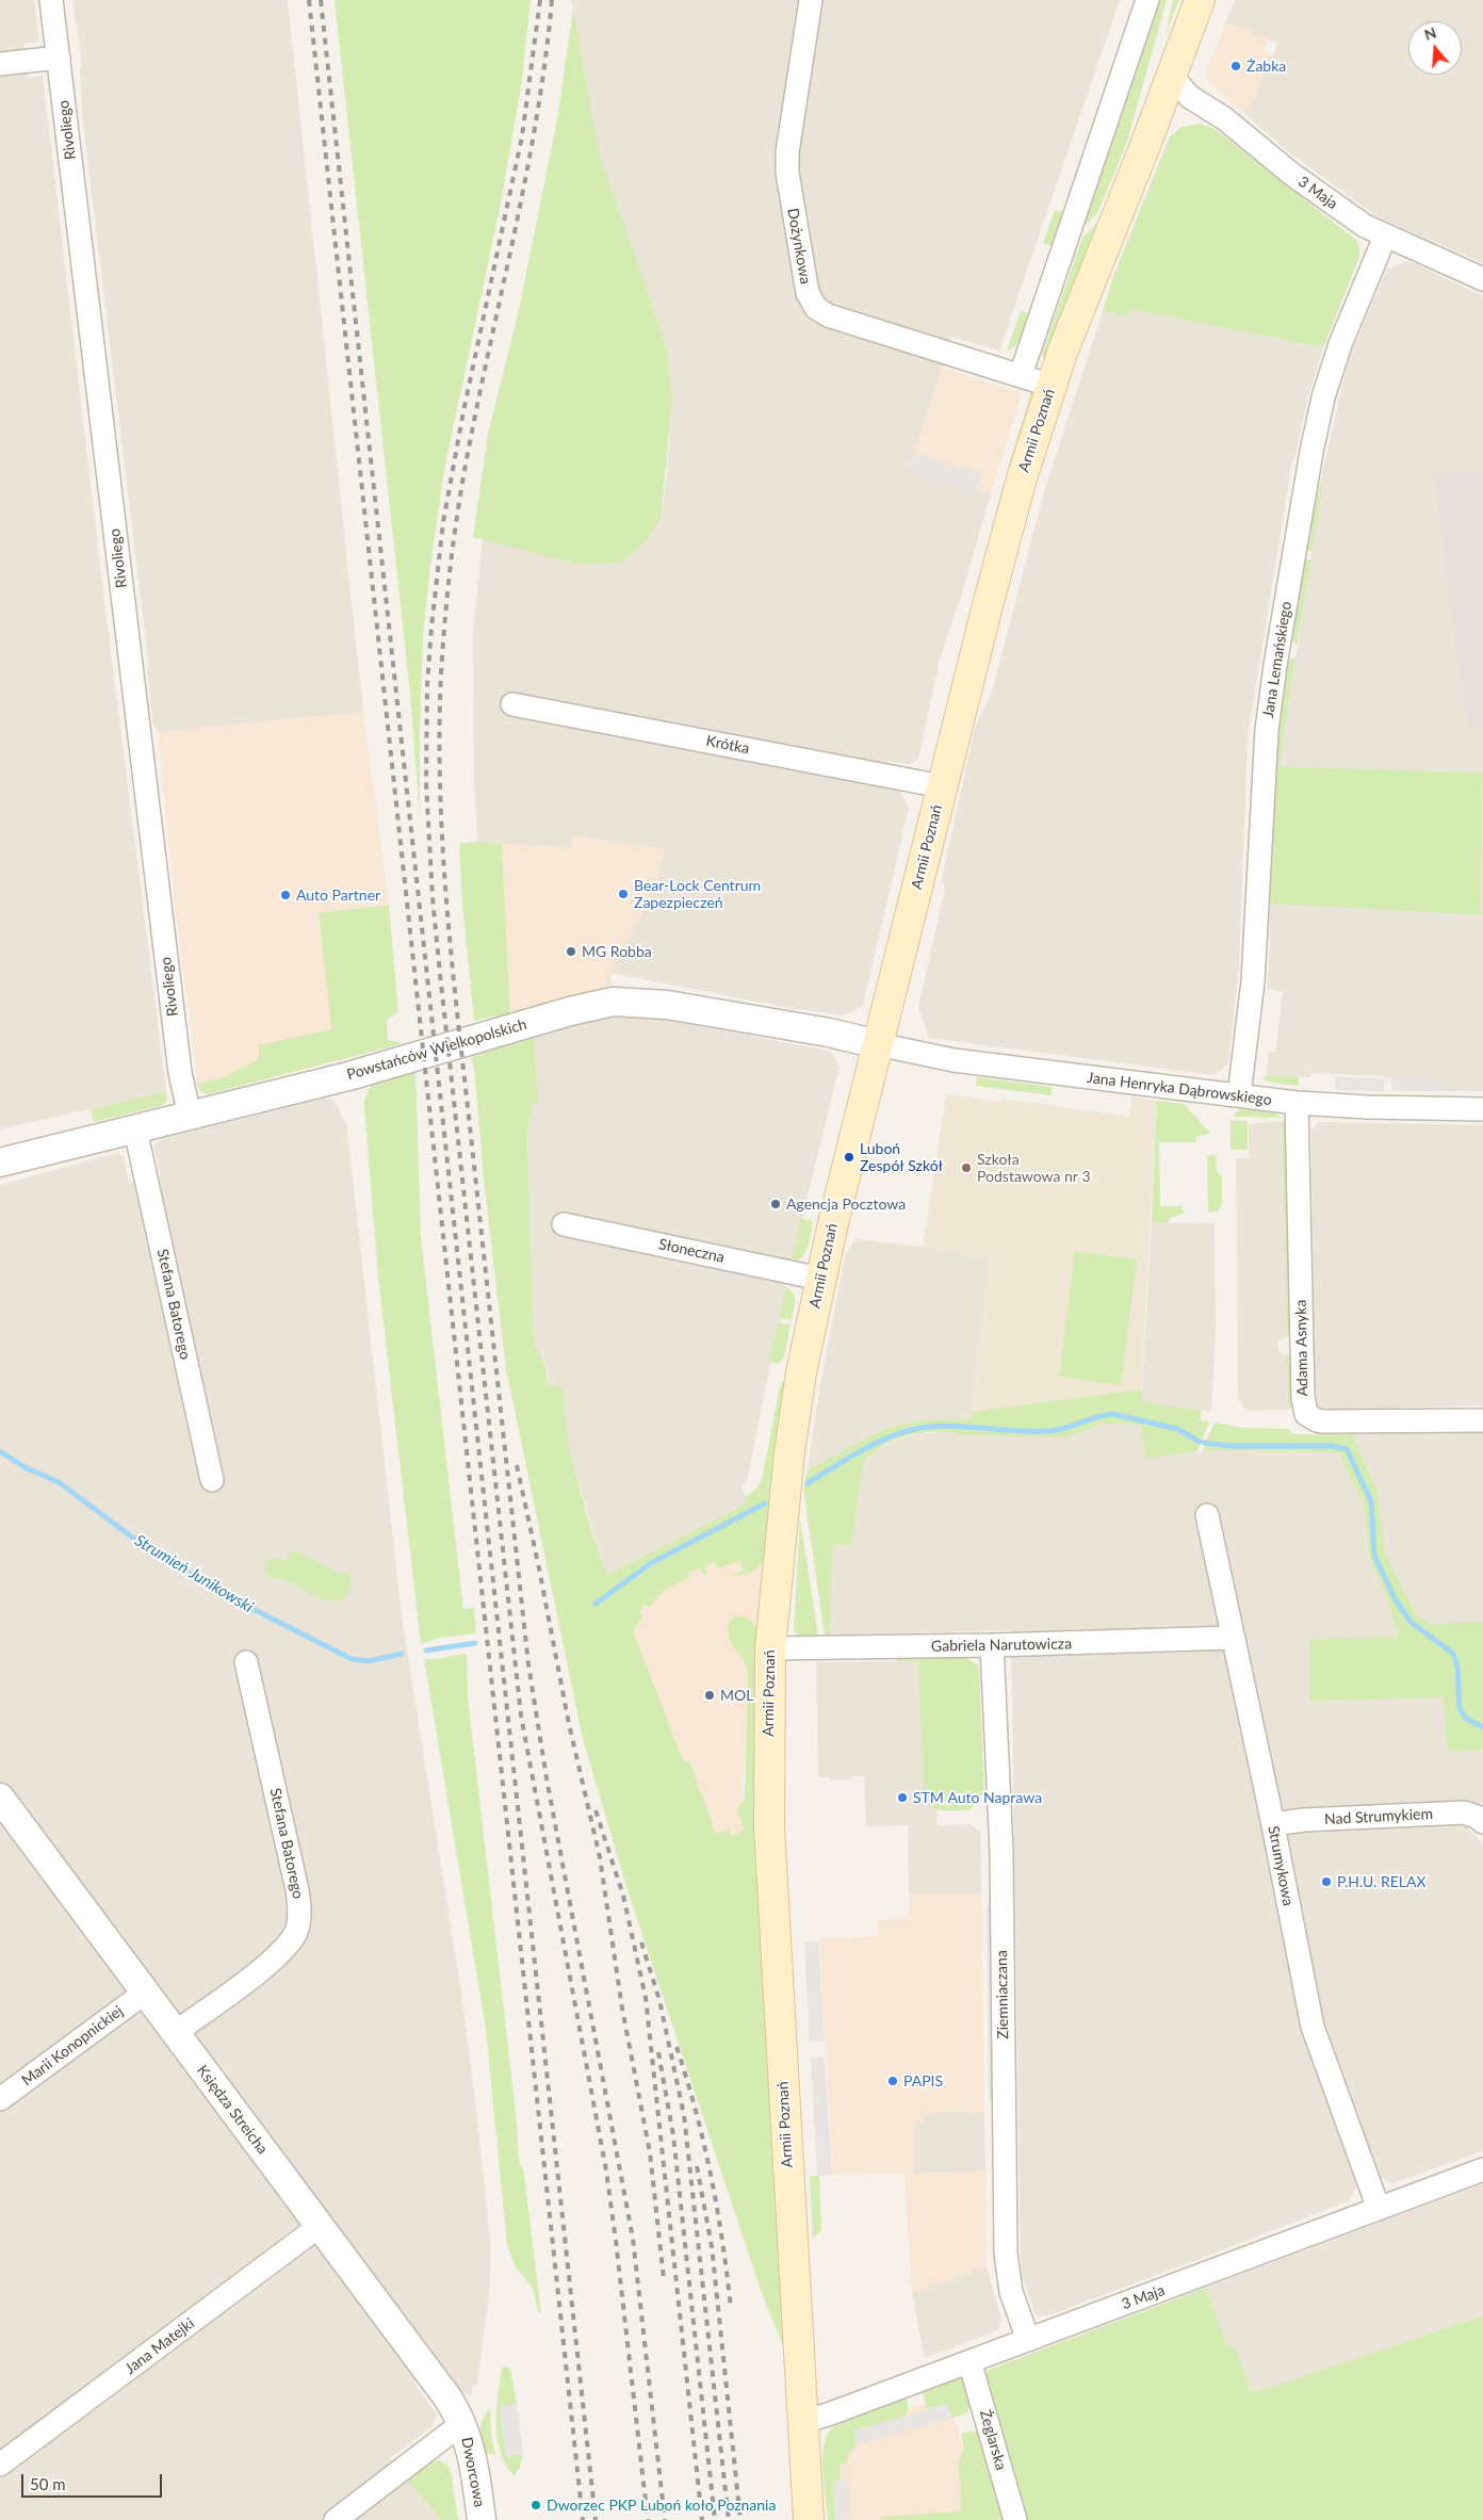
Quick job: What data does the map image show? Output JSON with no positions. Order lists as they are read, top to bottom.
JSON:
{
  "streets": {
    "main road": ["Armii Poznań"],
    "street": [
      "Rivoliego",
      "3 Maja",
      "Dożynkowa",
      "Jana Lemańskiego",
      "Krótka",
      "Powstańców Wielkopolskich",
      "Jana Henryka Dąbrowskiego",
      "Słoneczna",
      "Stefana Batorego",
      "Adama Asnyka",
      "Gabriela Narutowicza",
      "Nad Strumykiem",
      "Strumykowa",
      "Ziemniaczana",
      "Marii Konopnickiej",
      "Księdza Streicha",
      "Jana Matejki",
      "Żeglarska",
      "Dworcowa"
    ]
  },
  "crossings": [
    ["Rivoliego", "Powstańców Wielkopolskich"],
    ["3 Maja", "Armii Poznań"],
    ["3 Maja", "Jana Lemańskiego"],
    ["3 Maja", "Strumykowa"],
    ["3 Maja", "Ziemniaczana"],
    ["3 Maja", "Żeglarska"],
    ["Dożynkowa", "Armii Poznań"],
    ["Armii Poznań", "Krótka"],
    ["Armii Poznań", "Powstańców Wielkopolskich"],
    ["Armii Poznań", "Jana Henryka Dąbrowskiego"],
    ["Armii Poznań", "Słoneczna"],
    ["Armii Poznań", "Gabriela Narutowicza"],
    ["Jana Lemańskiego", "Jana Henryka Dąbrowskiego"],
    ["Powstańców Wielkopolskich", "Jana Henryka Dąbrowskiego"],
    ["Powstańców Wielkopolskich", "Stefana Batorego"],
    ["Jana Henryka Dąbrowskiego", "Adama Asnyka"],
    ["Stefana Batorego", "Księdza Streicha"],
    ["Gabriela Narutowicza", "Strumykowa"],
    ["Gabriela Narutowicza", "Ziemniaczana"],
    ["Nad Strumykiem", "Strumykowa"],
    ["Marii Konopnickiej", "Księdza Streicha"],
    ["Księdza Streicha", "Jana Matejki"],
    ["Księdza Streicha", "Dworcowa"]
  ],
  "water": ["Strumień Junikowski"],
  "places": [
    "Żabka",
    "Bear-Lock Centrum Zapezpieczeń",
    "Auto Partner",
    "MG Robba",
    "Luboń Zespół Szkół",
    "Szkoła Podstawowa nr 3",
    "Agencja Pocztowa",
    "MOL",
    "STM Auto Naprawa",
    "P.H.U. RELAX",
    "PAPIS",
    "Dworzec PKP Luboń koło Poznania"
  ],
  "scale_bar": "50 m",
  "north": "top"
}
